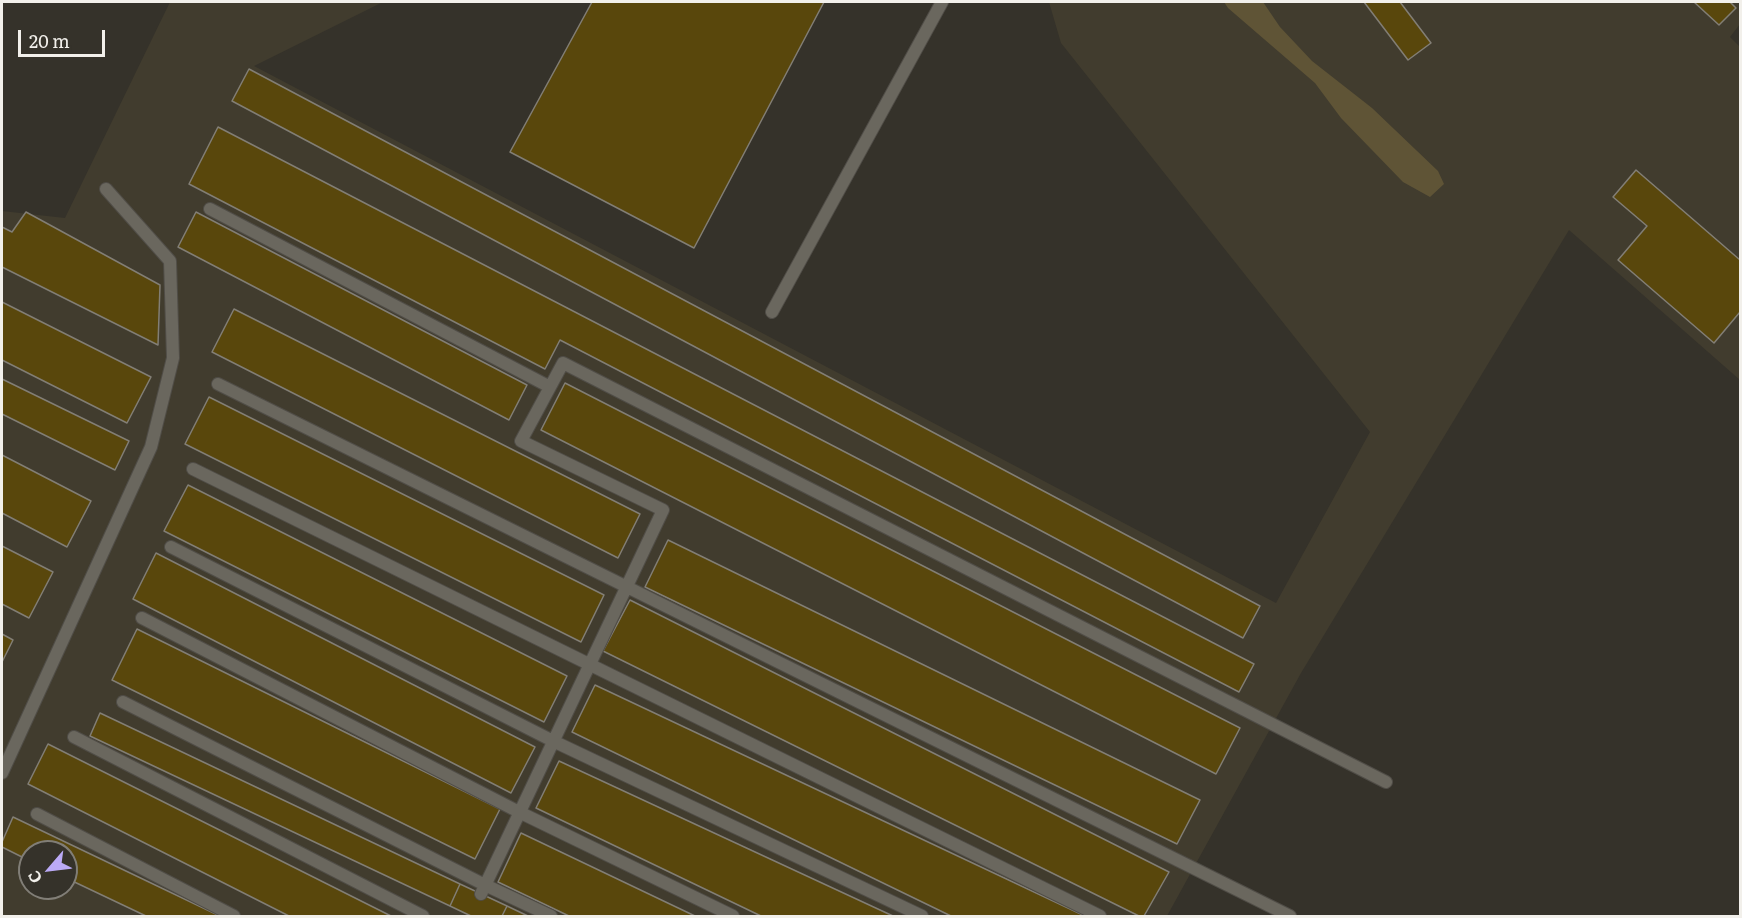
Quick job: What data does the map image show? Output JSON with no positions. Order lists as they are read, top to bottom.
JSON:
{
  "scale_bar": "20 m",
  "north": "bottom left"
}
